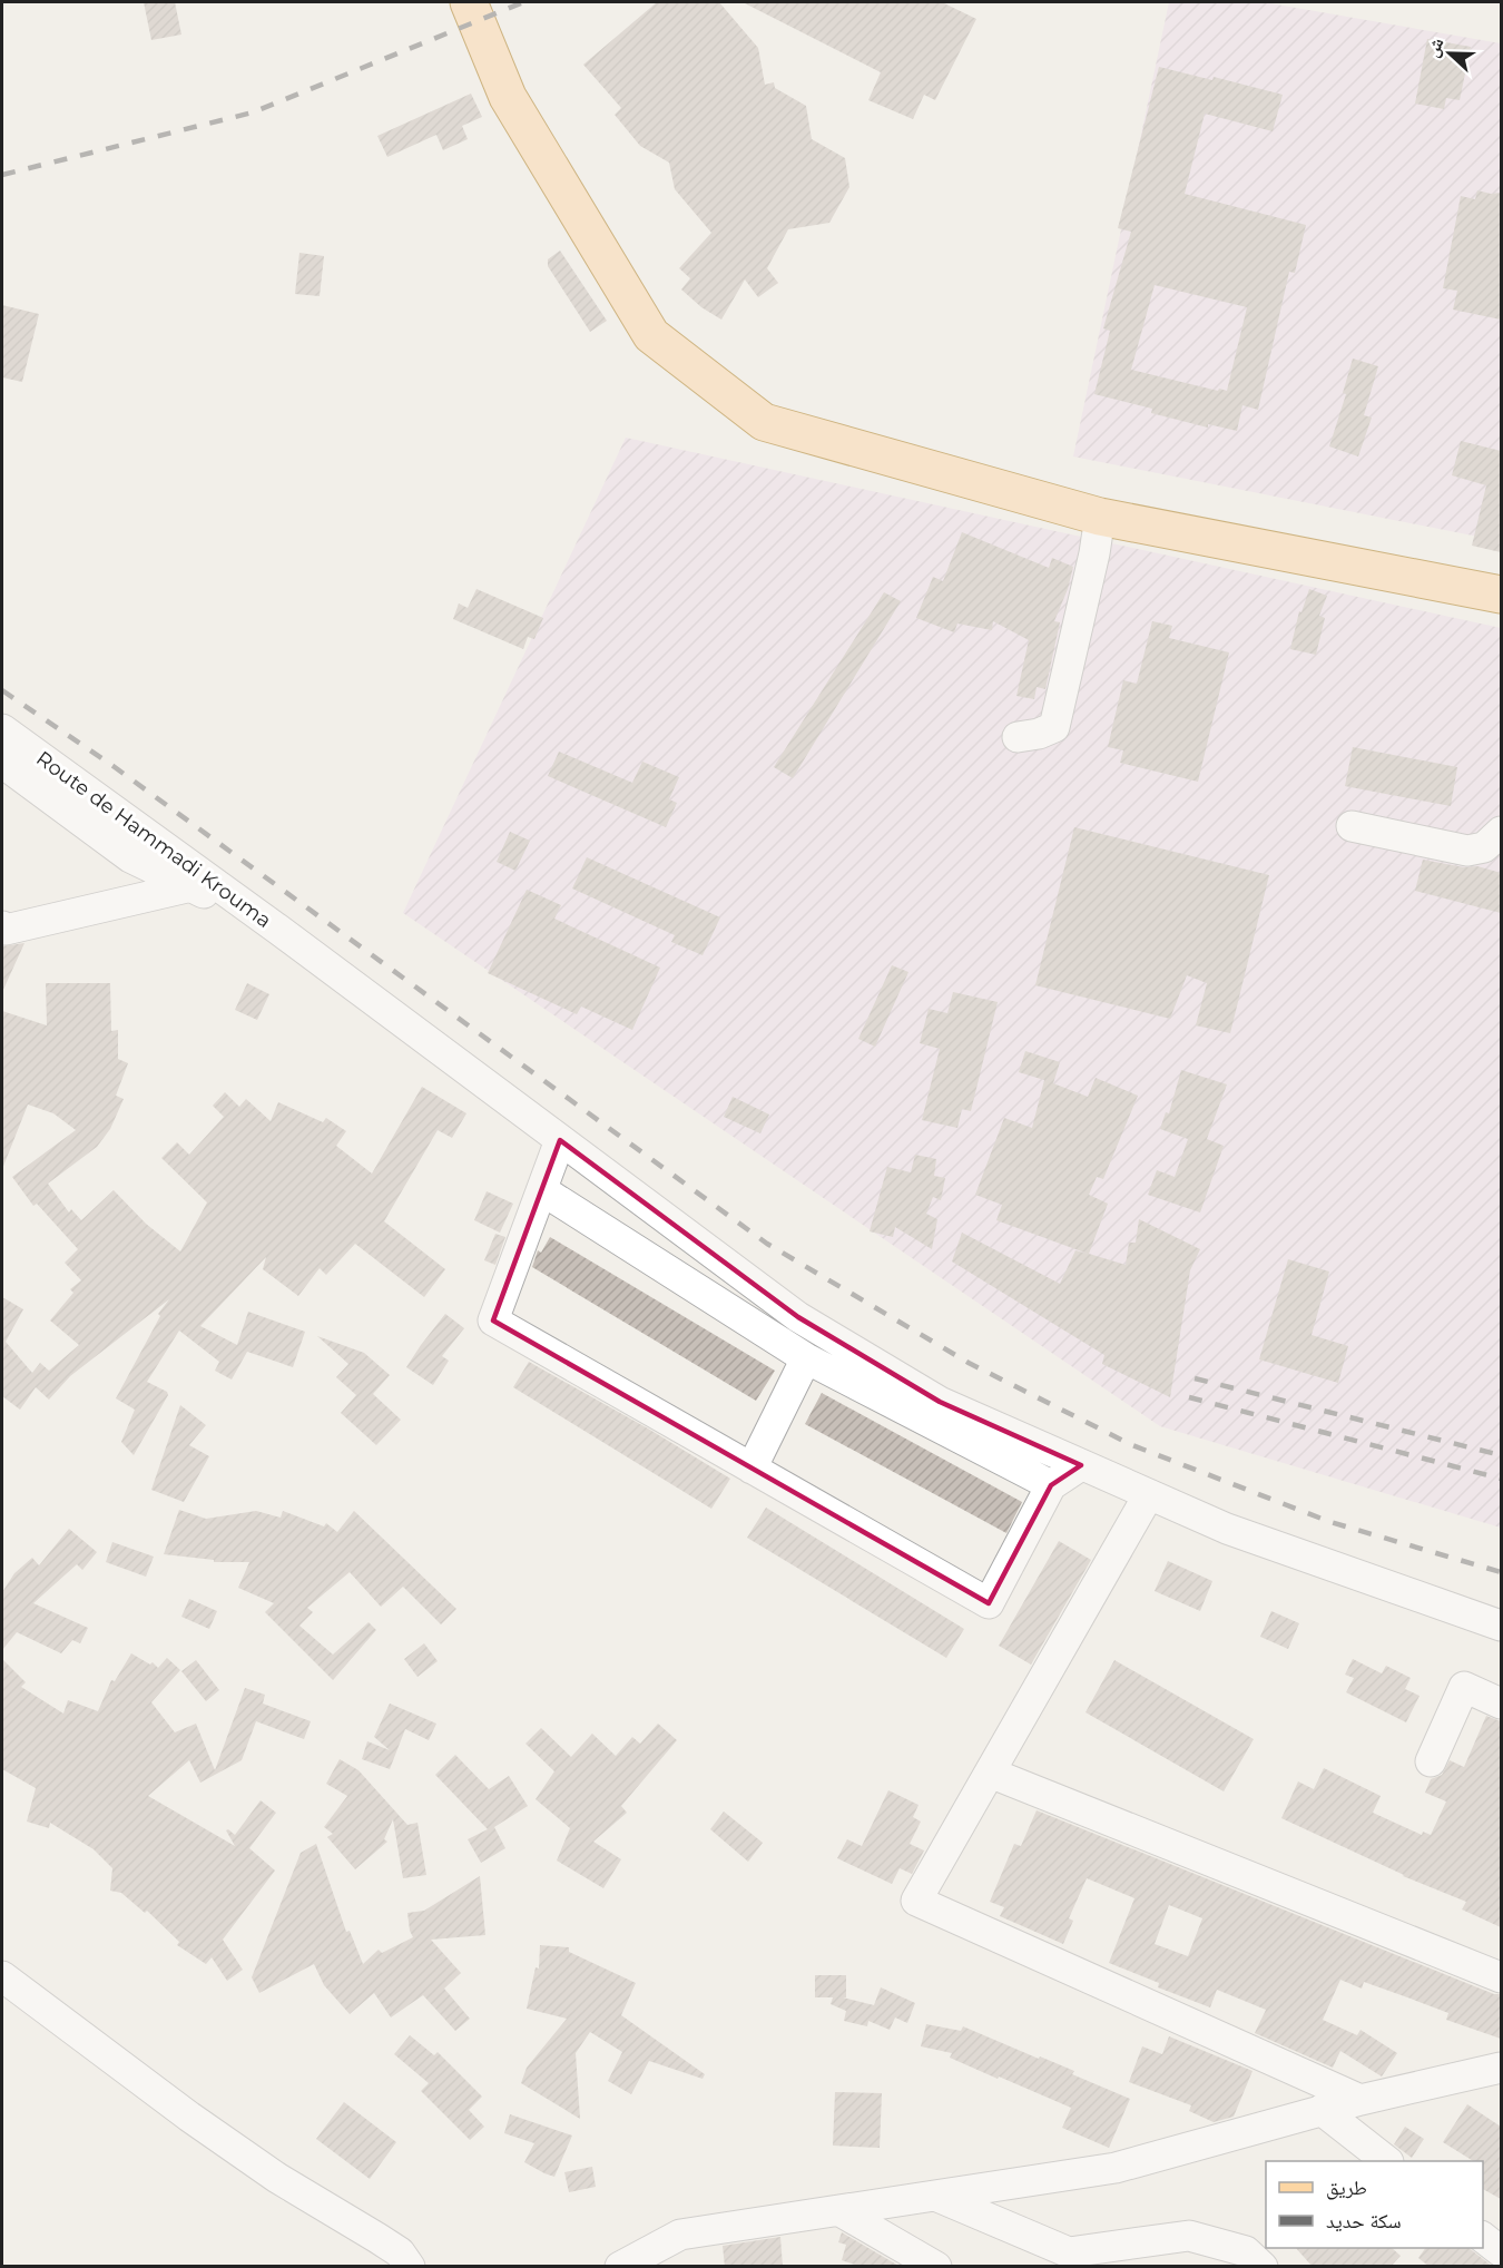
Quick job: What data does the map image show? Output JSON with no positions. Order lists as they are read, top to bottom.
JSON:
{
  "streets": {
    "street": ["Route de Hammadi Krouma"]
  },
  "legend": ["طريق", "سكة حديد"],
  "north": "left"
}
